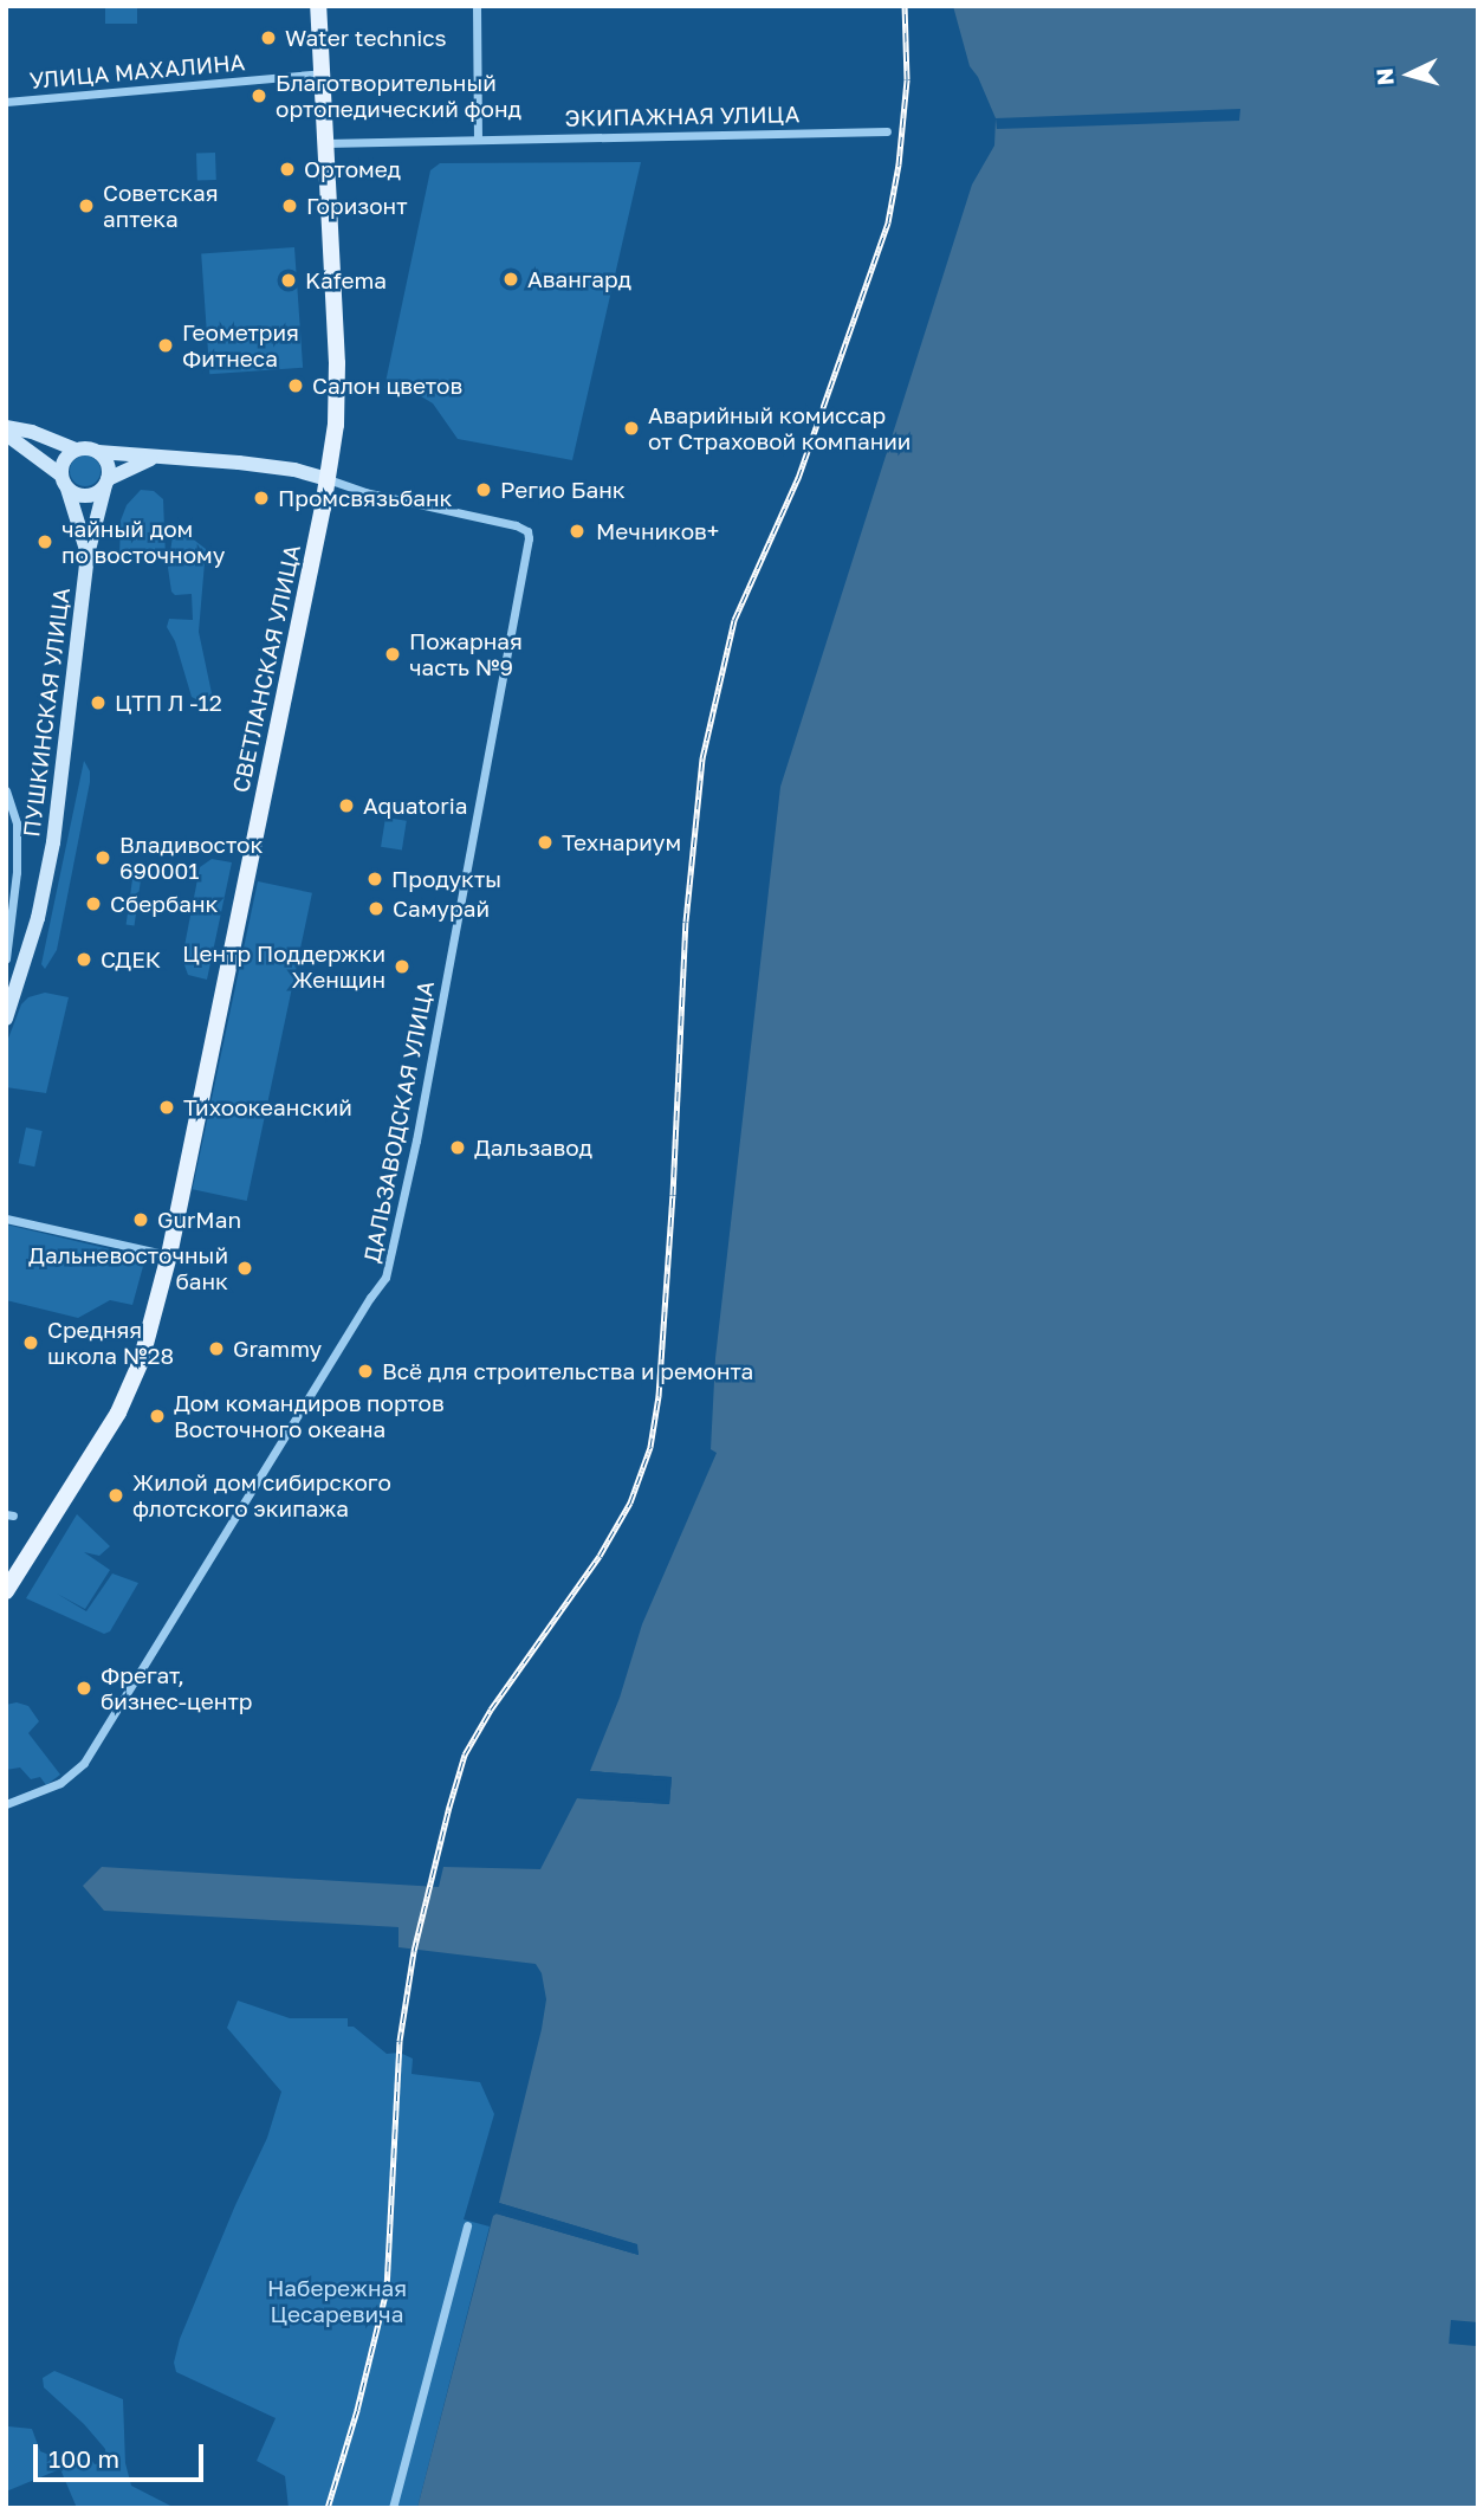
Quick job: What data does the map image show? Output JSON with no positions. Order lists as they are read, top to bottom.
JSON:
{
  "streets": {
    "main road": ["СВЕТЛАНСКАЯ УЛИЦА", "ПУШКИНСКАЯ УЛИЦА"],
    "street": ["УЛИЦА МАХАЛИНА", "ЭКИПАЖНАЯ УЛИЦА", "ДАЛЬЗАВОДСКАЯ УЛИЦА"]
  },
  "crossings": [
    ["УЛИЦА МАХАЛИНА", "СВЕТЛАНСКАЯ УЛИЦА"],
    ["ЭКИПАЖНАЯ УЛИЦА", "СВЕТЛАНСКАЯ УЛИЦА"],
    ["СВЕТЛАНСКАЯ УЛИЦА", "ДАЛЬЗАВОДСКАЯ УЛИЦА"]
  ],
  "parks": ["Набережная Цесаревича"],
  "places": [
    "Water technics",
    "Благотворительный ортопедический фонд",
    "Ортомед",
    "Советская аптека",
    "Горизонт",
    "Авангард",
    "Kafema",
    "Геометрия Фитнеса",
    "Салон цветов",
    "Аварийный комиссар от Страховой компании",
    "Регио Банк",
    "Промсвязьбанк",
    "Мечников+",
    "чайный дом по восточному",
    "Пожарная часть №9",
    "ЦТП Л -12",
    "Aquatoria",
    "Технариум",
    "Владивосток 690001",
    "Продукты",
    "Сбербанк",
    "Самурай",
    "СДЕК",
    "Центр Поддержки Женщин",
    "Тихоокеанский",
    "Дальзавод",
    "GurMan",
    "Дальневосточный банк",
    "Средняя школа №28",
    "Grammy",
    "Всё для строительства и ремонта",
    "Дом командиров портов Восточного океана",
    "Жилой дом сибирского флотского экипажа",
    "Фрегат, бизнес-центр"
  ],
  "scale_bar": "100 m",
  "north": "left"
}
